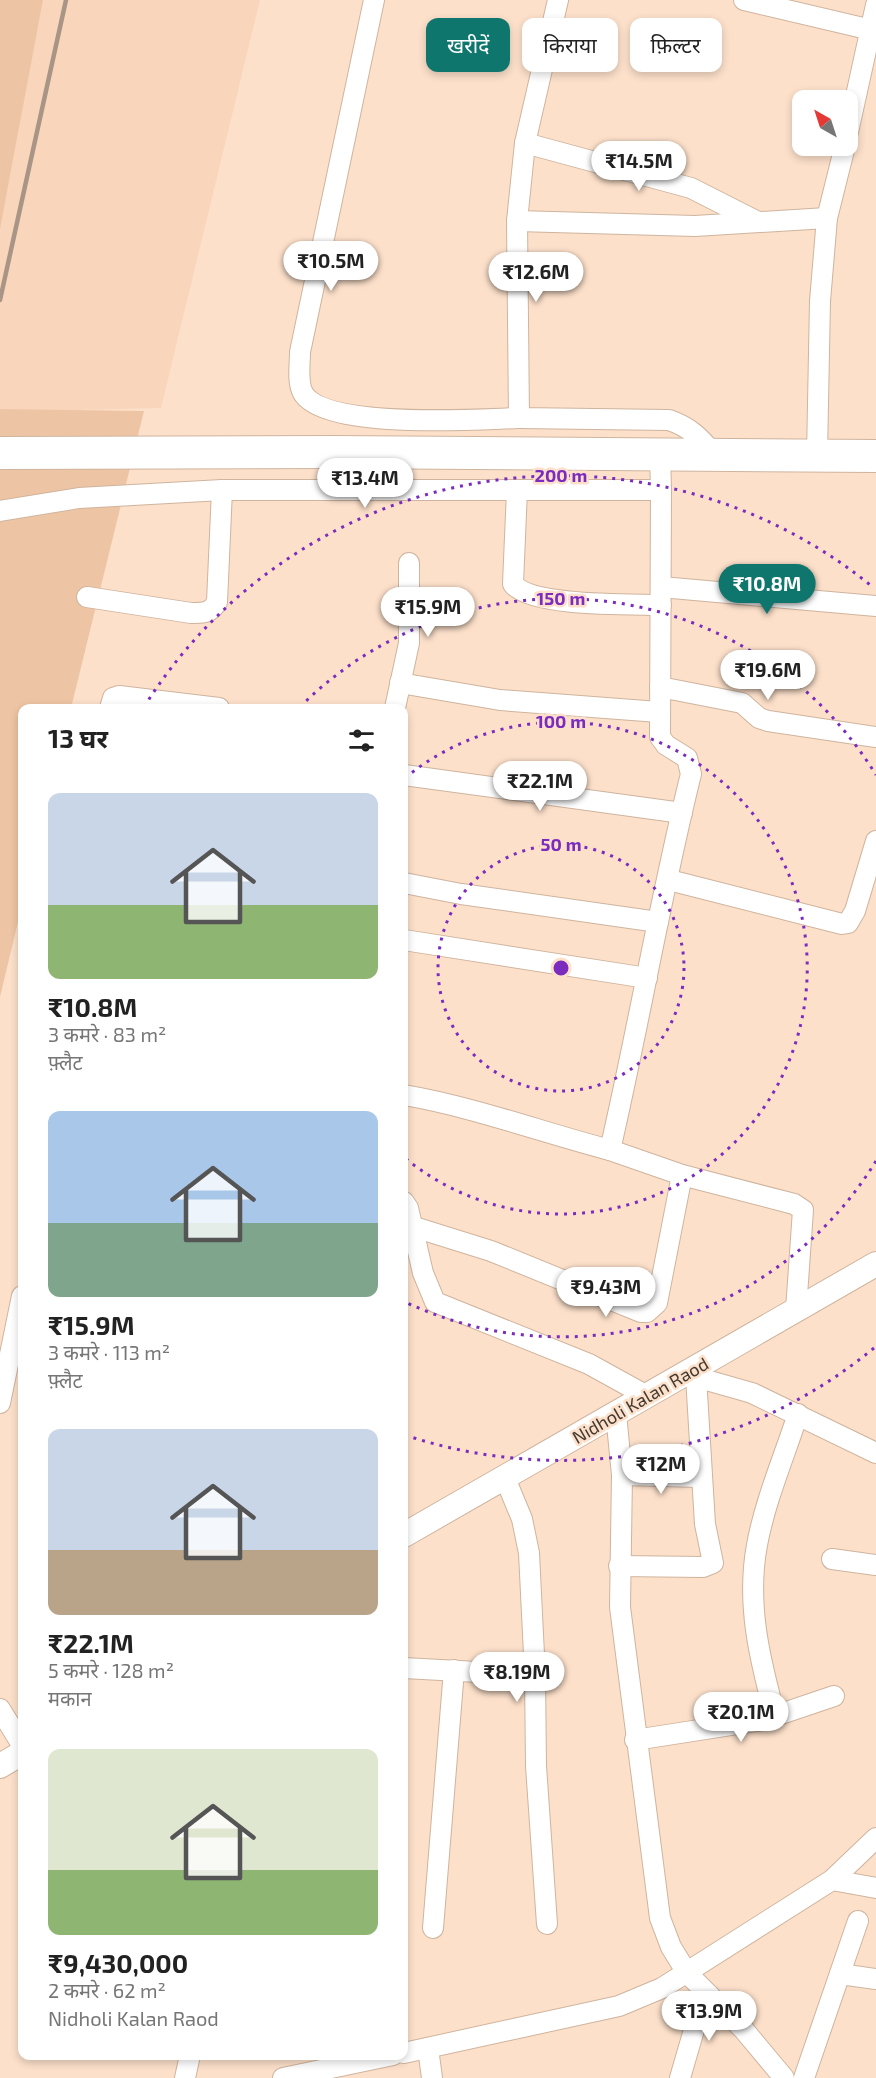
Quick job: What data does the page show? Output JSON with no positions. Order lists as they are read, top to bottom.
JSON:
{
  "streets": {
    "street": ["Nidholi Kalan Raod"]
  },
  "north": "top left",
  "page": {
    "chip": ["खरीदें", "किराया", "फ़िल्टर"],
    "price": [
      "₹14.5M",
      "₹10.5M",
      "₹12.6M",
      "₹13.4M",
      "₹10.8M",
      "₹15.9M",
      "₹19.6M",
      "₹22.1M",
      "₹9.43M",
      "₹12M",
      "₹8.19M",
      "₹20.1M",
      "₹13.9M"
    ],
    "heading": "13 घर",
    "list": [
      {
        "name": "₹10.8M",
        "note": "3 कमरे · 83 m² · फ़्लैट"
      },
      {
        "name": "₹15.9M",
        "note": "3 कमरे · 113 m² · फ़्लैट"
      },
      {
        "name": "₹22.1M",
        "note": "5 कमरे · 128 m² · मकान"
      },
      {
        "name": "₹9,430,000",
        "note": "2 कमरे · 62 m² · Nidholi Kalan Raod"
      }
    ]
  },
  "rings": [
    "200 m",
    "150 m",
    "100 m",
    "50 m"
  ]
}
